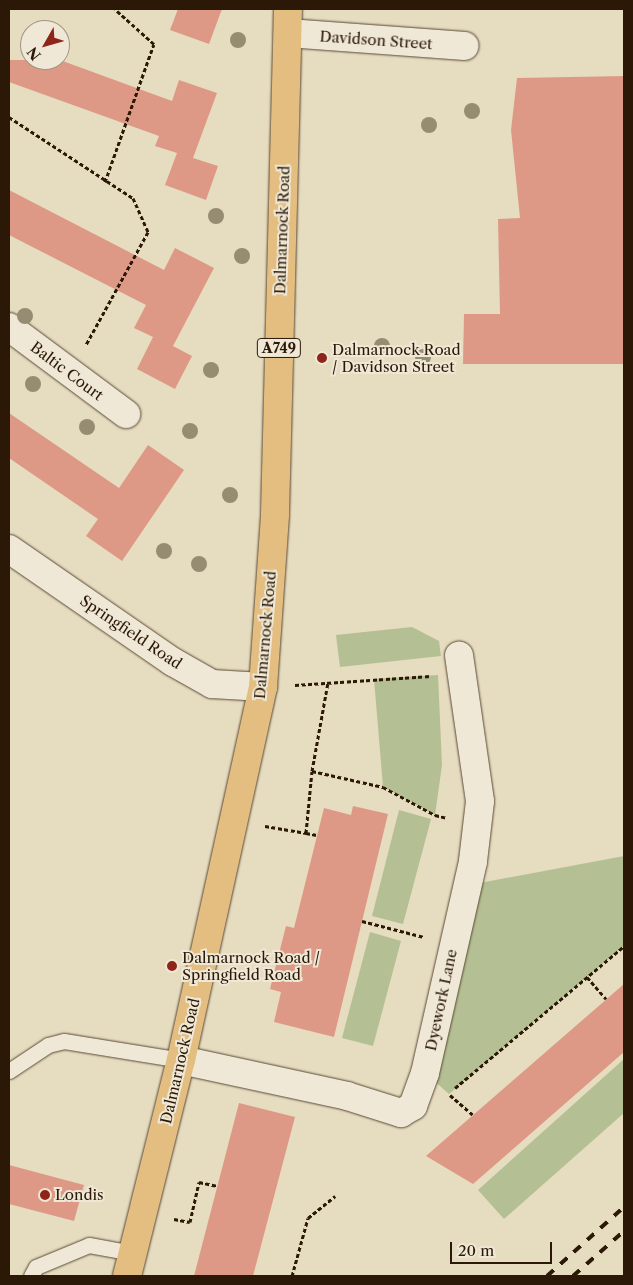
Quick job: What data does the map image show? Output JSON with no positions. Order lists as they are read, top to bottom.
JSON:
{
  "streets": {
    "main road": ["Dalmarnock Road", "A749"],
    "street": [
      "Davidson Street",
      "Baltic Court",
      "Springfield Road",
      "Dyework Lane"
    ]
  },
  "crossings": [
    ["Davidson Street", "Dalmarnock Road"],
    ["Dalmarnock Road", "Springfield Road"],
    ["Dalmarnock Road", "Dyework Lane"]
  ],
  "places": ["Dalmarnock Road / Davidson Street", "Dalmarnock Road / Springfield Road", "Londis"],
  "scale_bar": "20 m",
  "north": "bottom left"
}
